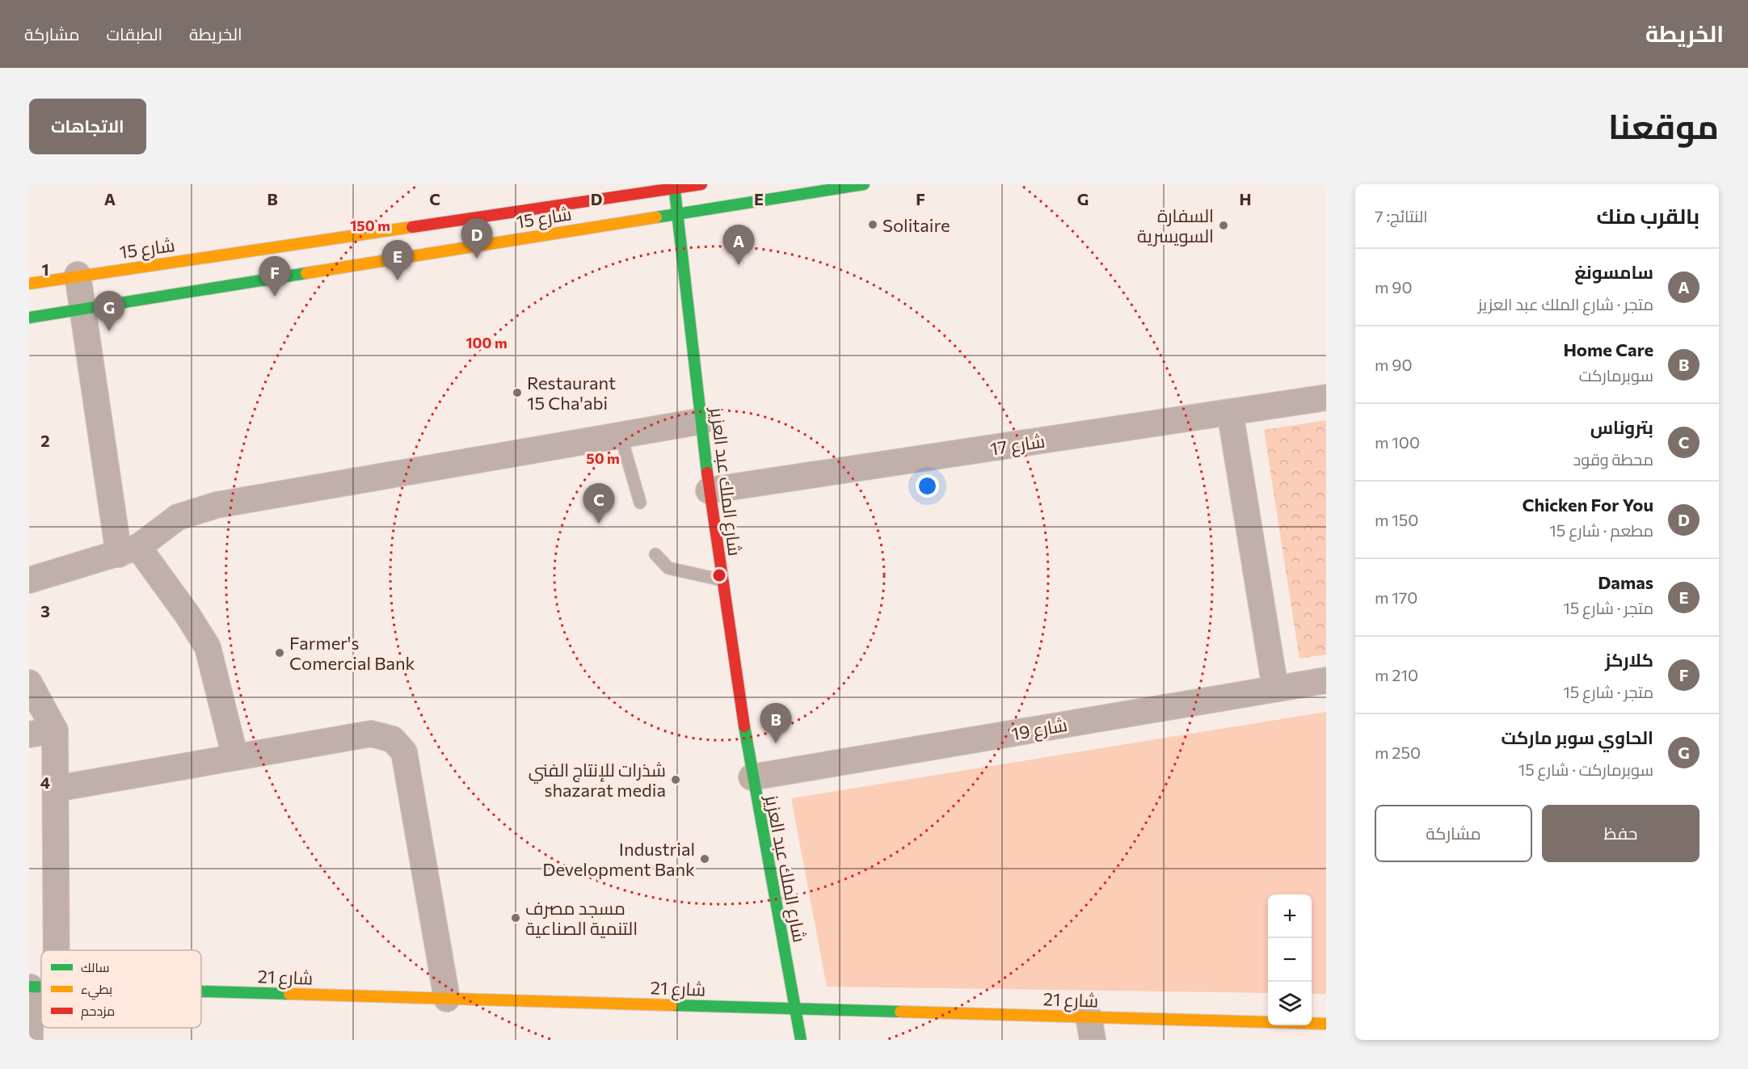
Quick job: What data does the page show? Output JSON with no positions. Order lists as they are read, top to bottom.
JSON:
{
  "streets": {
    "street": [
      "شارع 15",
      "شارع 17",
      "شارع الملك عبد العزيز",
      "شارع 19",
      "شارع 21"
    ]
  },
  "crossings": [
    ["شارع 15", "شارع الملك عبد العزيز"],
    ["شارع 17", "شارع الملك عبد العزيز"],
    ["شارع الملك عبد العزيز", "شارع 19"],
    ["شارع الملك عبد العزيز", "شارع 21"]
  ],
  "places": [
    "Solitaire",
    "السفارة السويسرية",
    "Restaurant 15 Cha'abi",
    "Farmer's Comercial Bank",
    "شذرات للإنتاج الفني shazarat media",
    "Industrial Development Bank",
    "مسجد مصرف التنمية الصناعية"
  ],
  "legend": ["سالك", "بطيء", "مزدحم"],
  "page": {
    "header": "الخريطة",
    "nav": ["الخريطة", "الطبقات", "مشاركة"],
    "title": "موقعنا",
    "buttons": [
      "الاتجاهات",
      ["حفظ", "مشاركة"]
    ],
    "heading": ["بالقرب منك", "النتائج: 7"],
    "pins": [
      "D",
      "A",
      "E",
      "F",
      "G",
      "C",
      "B"
    ],
    "list": [
      {
        "mark": "A",
        "name": "سامسونغ",
        "note": "متجر · شارع الملك عبد العزيز",
        "value": "90 m"
      },
      {
        "mark": "B",
        "name": "Home Care",
        "note": "سوبرماركت",
        "value": "90 m"
      },
      {
        "mark": "C",
        "name": "بتروناس",
        "note": "محطة وقود",
        "value": "100 m"
      },
      {
        "mark": "D",
        "name": "Chicken For You",
        "note": "مطعم · شارع 15",
        "value": "150 m"
      },
      {
        "mark": "E",
        "name": "Damas",
        "note": "متجر · شارع 15",
        "value": "170 m"
      },
      {
        "mark": "F",
        "name": "كلاركز",
        "note": "متجر · شارع 15",
        "value": "210 m"
      },
      {
        "mark": "G",
        "name": "الحاوي سوبر ماركت",
        "note": "سوبرماركت · شارع 15",
        "value": "250 m"
      }
    ],
    "map_buttons": ["+", "−"]
  },
  "grid": {
    "columns": [
      "A",
      "B",
      "C",
      "D",
      "E",
      "F",
      "G",
      "H"
    ],
    "rows": [
      "1",
      "2",
      "3",
      "4"
    ]
  },
  "rings": ["150 m", "100 m", "50 m"]
}
